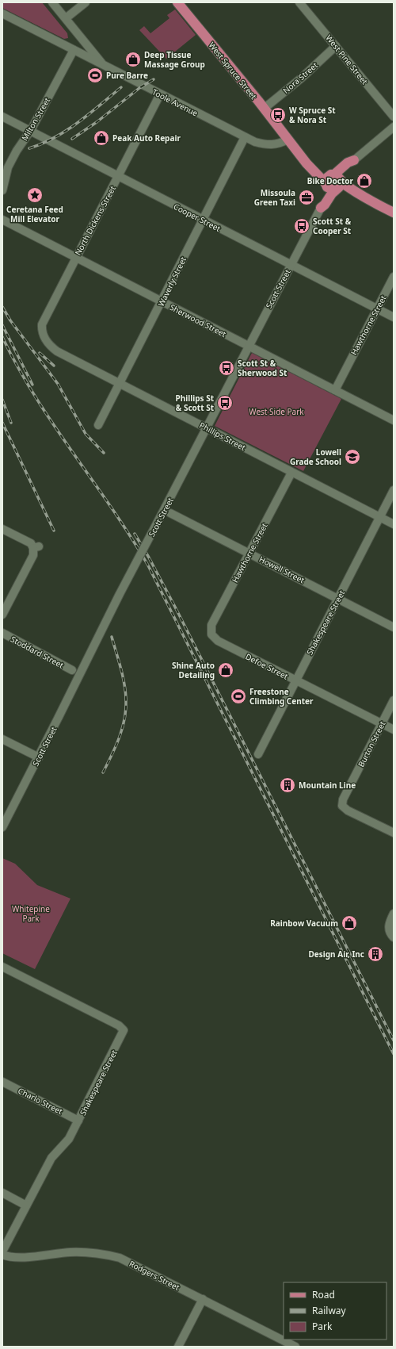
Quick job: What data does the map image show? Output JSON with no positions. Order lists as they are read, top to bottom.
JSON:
{
  "streets": {
    "main road": ["West Spruce Street"],
    "street": [
      "West Pine Street",
      "Nora Street",
      "Toole Avenue",
      "Milton Street",
      "Cooper Street",
      "North Dickens Street",
      "Waverly Street",
      "Scott Street",
      "Sherwood Street",
      "Hawthorne Street",
      "Phillips Street",
      "Howell Street",
      "Shakespeare Street",
      "Stoddard Street",
      "Defoe Street",
      "Burton Street",
      "Charlo Street",
      "Rodgers Street"
    ]
  },
  "crossings": [
    ["West Pine Street", "Nora Street"],
    ["West Spruce Street", "Nora Street"],
    ["West Spruce Street", "Toole Avenue"],
    ["Toole Avenue", "Milton Street"],
    ["Toole Avenue", "North Dickens Street"],
    ["Toole Avenue", "Waverly Street"],
    ["Milton Street", "Cooper Street"],
    ["Cooper Street", "North Dickens Street"],
    ["Cooper Street", "Waverly Street"],
    ["Cooper Street", "Scott Street"],
    ["Cooper Street", "Hawthorne Street"],
    ["North Dickens Street", "Sherwood Street"],
    ["North Dickens Street", "Phillips Street"],
    ["Waverly Street", "Sherwood Street"],
    ["Waverly Street", "Phillips Street"],
    ["Scott Street", "Sherwood Street"],
    ["Scott Street", "Phillips Street"],
    ["Scott Street", "Howell Street"],
    ["Sherwood Street", "Hawthorne Street"],
    ["Hawthorne Street", "Phillips Street"],
    ["Hawthorne Street", "Howell Street"],
    ["Hawthorne Street", "Defoe Street"],
    ["Phillips Street", "Shakespeare Street"],
    ["Howell Street", "Shakespeare Street"],
    ["Shakespeare Street", "Defoe Street"],
    ["Shakespeare Street", "Charlo Street"],
    ["Defoe Street", "Burton Street"]
  ],
  "parks": ["West Side Park", "Whitepine Park"],
  "places": {
    "shop": [
      "Deep Tissue Massage Group",
      "Peak Auto Repair",
      "Bike Doctor",
      "Shine Auto Detailing",
      "Rainbow Vacuum"
    ],
    "sports": ["Pure Barre", "Freestone Climbing Center"],
    "bus stop": [
      "W Spruce St & Nora St",
      "Scott St & Cooper St",
      "Scott St & Sherwood St",
      "Phillips St & Scott St"
    ],
    "place": ["Ceretana Feed Mill Elevator"],
    "office": ["Missoula Green Taxi"],
    "school or university": ["Lowell Grade School"],
    "building": ["Mountain Line", "Design Air, Inc"]
  },
  "legend": ["Road", "Railway", "Park"]
}
